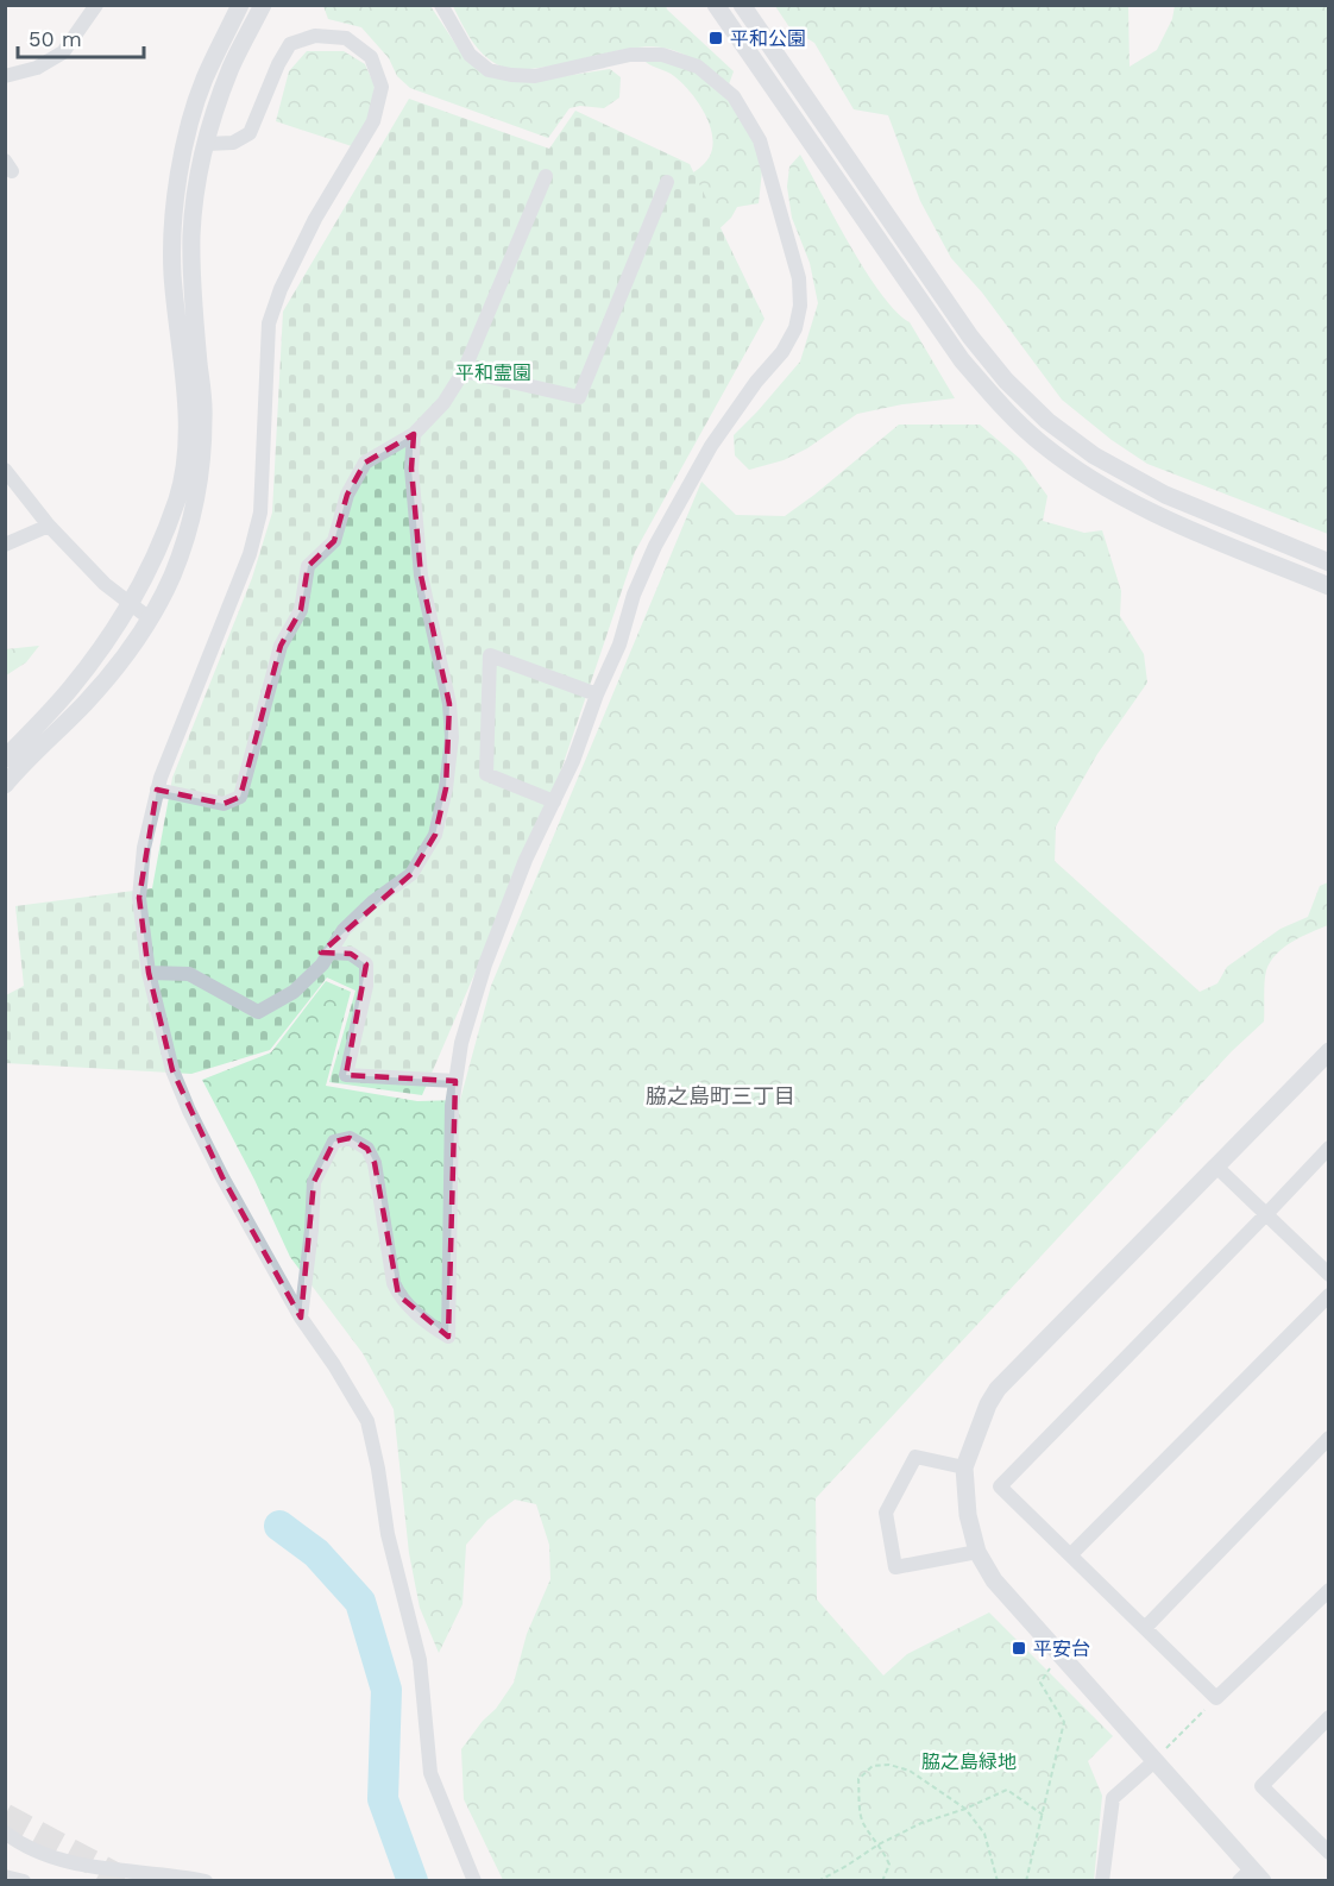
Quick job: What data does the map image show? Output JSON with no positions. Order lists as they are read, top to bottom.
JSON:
{
  "districts": ["脇之島町三丁目"],
  "parks": ["平和霊園", "脇之島緑地"],
  "places": {
    "transit": ["平和公園", "平安台"]
  },
  "scale_bar": "50 m"
}
